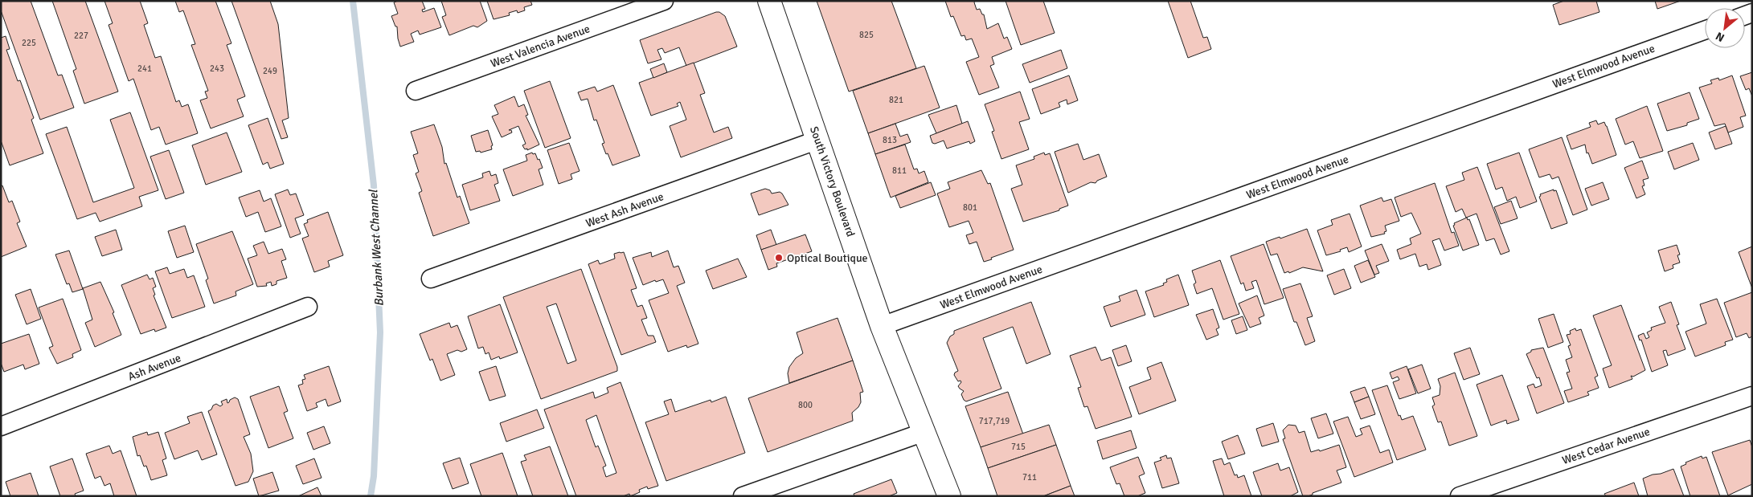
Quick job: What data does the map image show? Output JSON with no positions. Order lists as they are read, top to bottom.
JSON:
{
  "streets": {
    "main road": ["South Victory Boulevard"],
    "street": [
      "West Valencia Avenue",
      "West Elmwood Avenue",
      "West Ash Avenue",
      "Ash Avenue",
      "West Cedar Avenue"
    ]
  },
  "crossings": [
    ["West Elmwood Avenue", "South Victory Boulevard"],
    ["South Victory Boulevard", "West Ash Avenue"]
  ],
  "water": ["Burbank West Channel"],
  "places": ["Optical Boutique"],
  "house_numbers": [
    "825",
    "227",
    "225",
    "241",
    "243",
    "249",
    "821",
    "813",
    "811",
    "801",
    "800",
    "717,719",
    "715",
    "711"
  ],
  "north": "bottom left"
}
